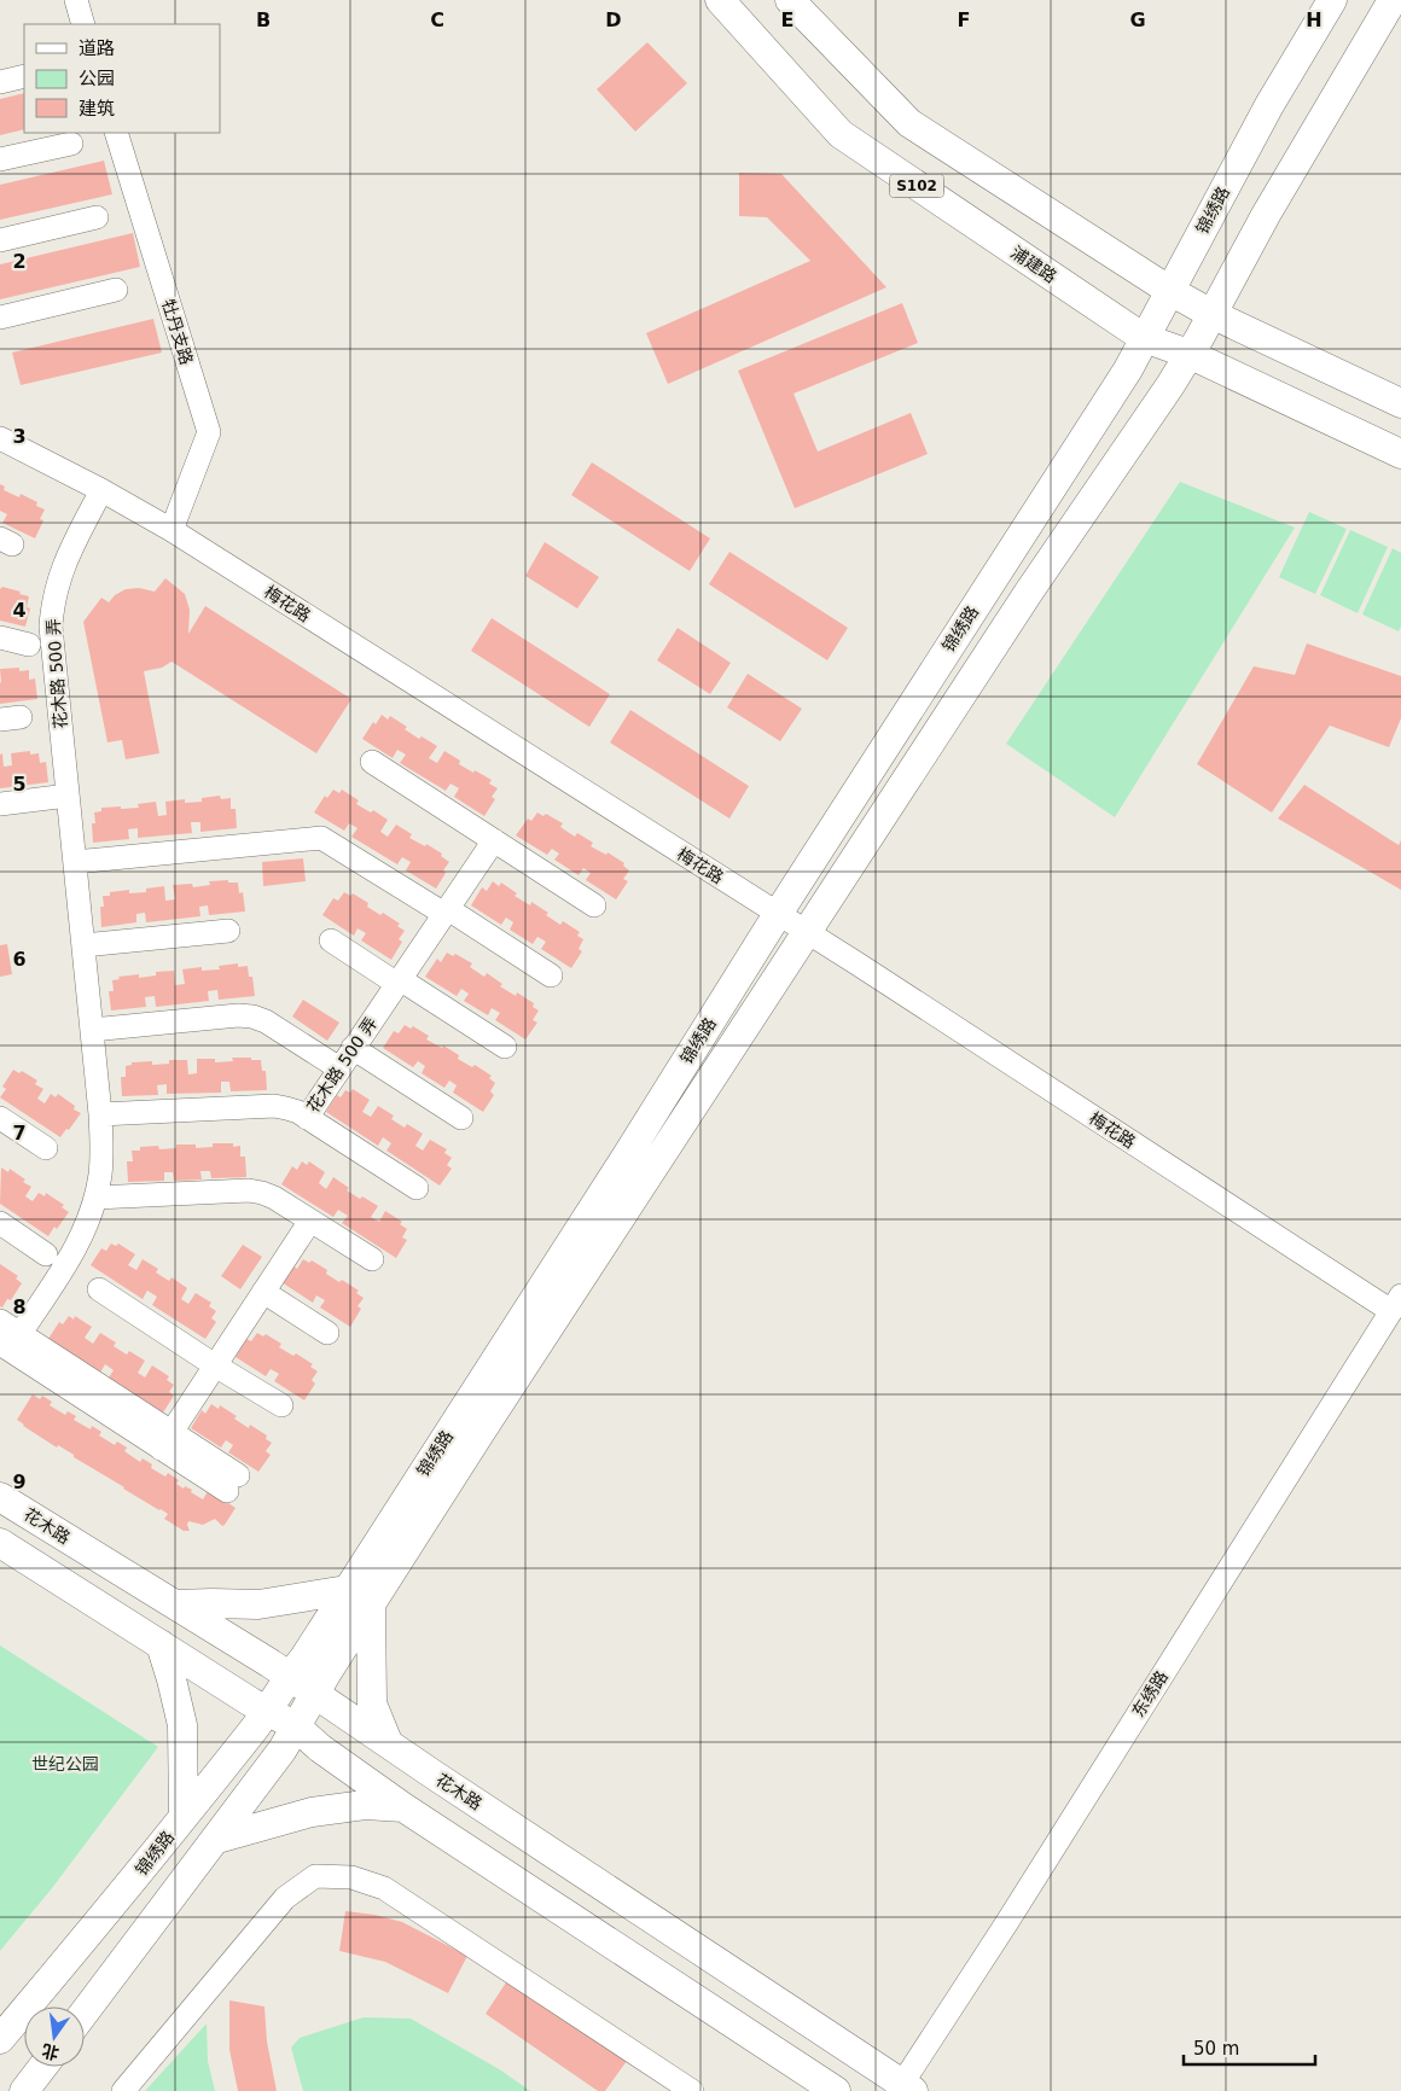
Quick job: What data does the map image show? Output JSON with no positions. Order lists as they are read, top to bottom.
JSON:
{
  "streets": {
    "main road": [
      "S102",
      "锦绣路",
      "浦建路",
      "花木路"
    ],
    "street": [
      "牡丹支路",
      "梅花路",
      "花木路 500 弄",
      "东绣路"
    ]
  },
  "crossings": [
    ["S102", "锦绣路"],
    ["锦绣路", "浦建路"],
    ["锦绣路", "梅花路"],
    ["锦绣路", "花木路"],
    ["牡丹支路", "梅花路"],
    ["梅花路", "花木路 500 弄"],
    ["梅花路", "东绣路"],
    ["花木路", "东绣路"]
  ],
  "parks": ["世纪公园"],
  "legend": ["道路", "公园", "建筑"],
  "scale_bar": "50 m",
  "north": "bottom",
  "grid": {
    "columns": [
      "B",
      "C",
      "D",
      "E",
      "F",
      "G",
      "H"
    ],
    "rows": [
      "2",
      "3",
      "4",
      "5",
      "6",
      "7",
      "8",
      "9"
    ]
  }
}
